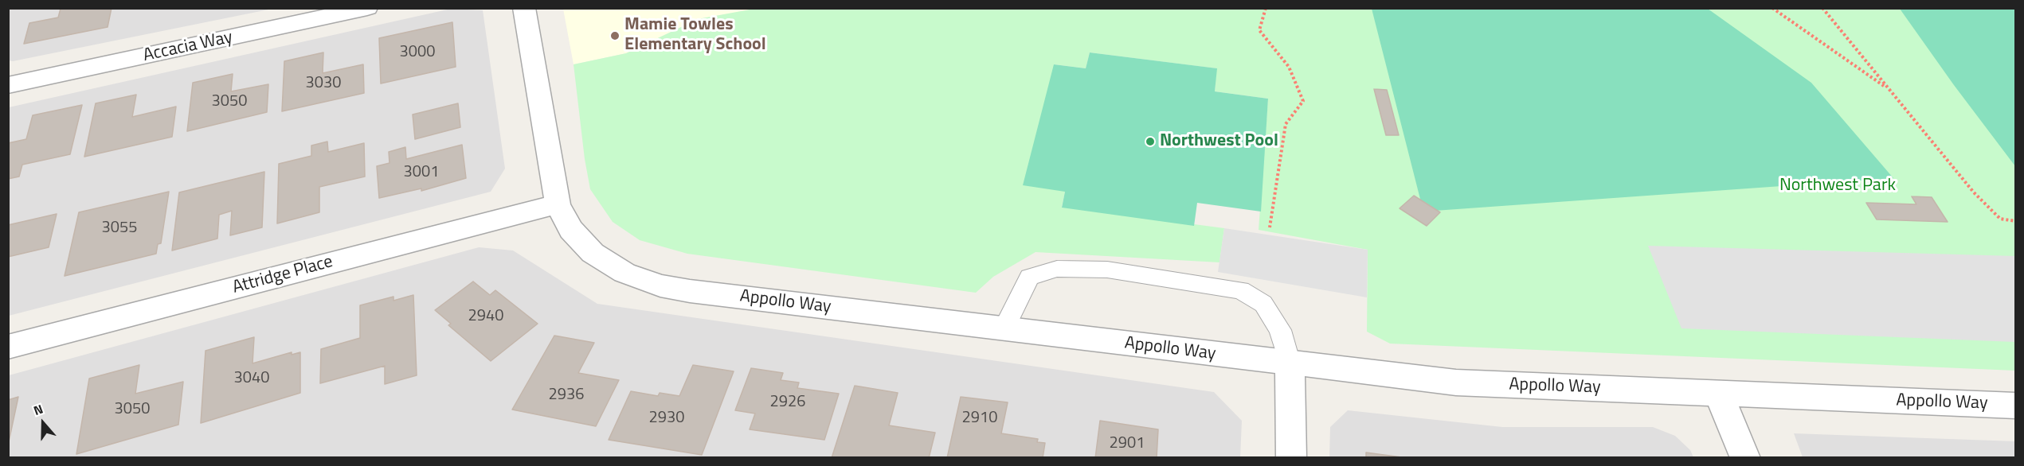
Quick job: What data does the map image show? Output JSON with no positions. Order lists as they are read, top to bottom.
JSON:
{
  "streets": {
    "street": ["Accacia Way", "Attridge Place", "Appollo Way"]
  },
  "crossings": [
    ["Attridge Place", "Appollo Way"]
  ],
  "parks": ["Northwest Park"],
  "places": ["Mamie Towles Elementary School", "Northwest Pool"],
  "house_numbers": [
    "3000",
    "3030",
    "3050",
    "3001",
    "3055",
    "2940",
    "3040",
    "2936",
    "2926",
    "3050",
    "2930",
    "2910",
    "2901"
  ],
  "north": "top"
}
